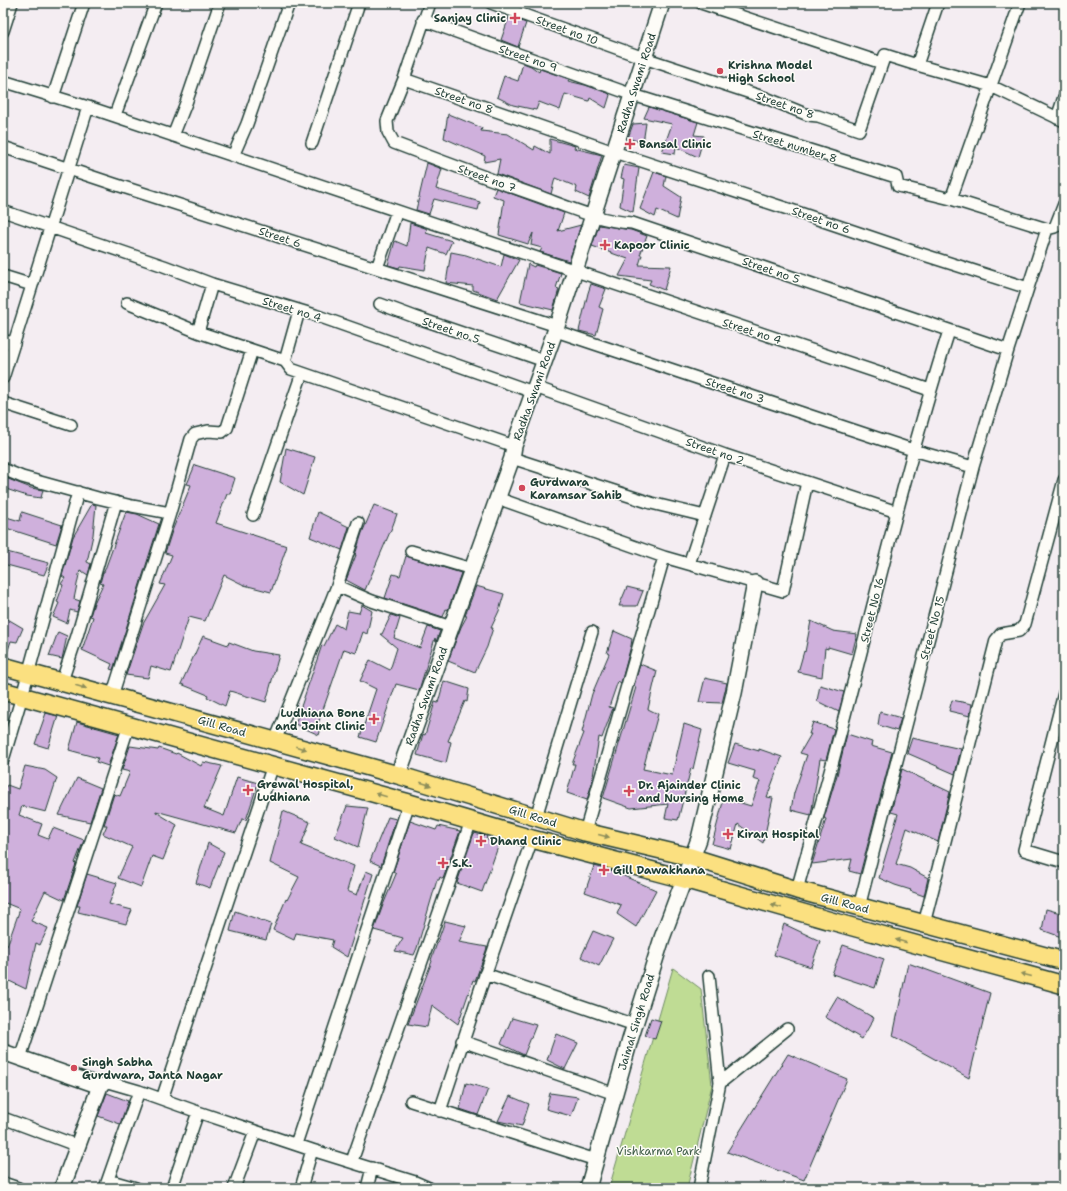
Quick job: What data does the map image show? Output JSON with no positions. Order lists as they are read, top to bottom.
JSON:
{
  "streets": {
    "main road": ["Gill Road"],
    "street": [
      "Street no 10",
      "Street no 9",
      "Radha Swami Road",
      "Street no 8",
      "Street number 8",
      "Street no 7",
      "Street no 6",
      "Street 6",
      "Street no 5",
      "Street no 4",
      "Street no 3",
      "Street no 2",
      "Street No 16",
      "Street No 15",
      "Jaimal Singh Road"
    ]
  },
  "crossings": [
    ["Street no 10", "Radha Swami Road"],
    ["Street no 10", "Street no 8"],
    ["Street no 9", "Radha Swami Road"],
    ["Street no 9", "Street number 8"],
    ["Radha Swami Road", "Street no 8"],
    ["Radha Swami Road", "Street number 8"],
    ["Radha Swami Road", "Street no 7"],
    ["Radha Swami Road", "Street no 6"],
    ["Radha Swami Road", "Street 6"],
    ["Radha Swami Road", "Street no 5"],
    ["Radha Swami Road", "Street no 4"],
    ["Radha Swami Road", "Street no 3"],
    ["Radha Swami Road", "Street no 2"],
    ["Radha Swami Road", "Gill Road"],
    ["Street no 8", "Street no 7"],
    ["Street no 8", "Street no 6"],
    ["Street no 7", "Street no 5"],
    ["Street no 6", "Street No 15"],
    ["Street 6", "Street no 3"],
    ["Street no 5", "Street No 16"],
    ["Street no 5", "Street No 15"],
    ["Street no 4", "Street no 2"],
    ["Street no 4", "Street No 16"],
    ["Street no 3", "Street No 16"],
    ["Street no 3", "Street No 15"],
    ["Street no 2", "Street No 16"],
    ["Street No 16", "Gill Road"],
    ["Street No 15", "Gill Road"],
    ["Gill Road", "Jaimal Singh Road"]
  ],
  "parks": ["Vishkarma Park"],
  "places": {
    "health": [
      "Sanjay Clinic",
      "Bansal Clinic",
      "Kapoor Clinic",
      "Ludhiana Bone and Joint Clinic",
      "Grewal Hospital, Ludhiana",
      "Dr. Ajainder Clinic and Nursing Home",
      "Kiran Hospital",
      "Dhand Clinic",
      "S.K.",
      "Gill Dawakhana"
    ],
    "other": ["Krishna Model High School", "Gurdwara Karamsar Sahib", "Singh Sabha Gurdwara, Janta Nagar"]
  }
}
